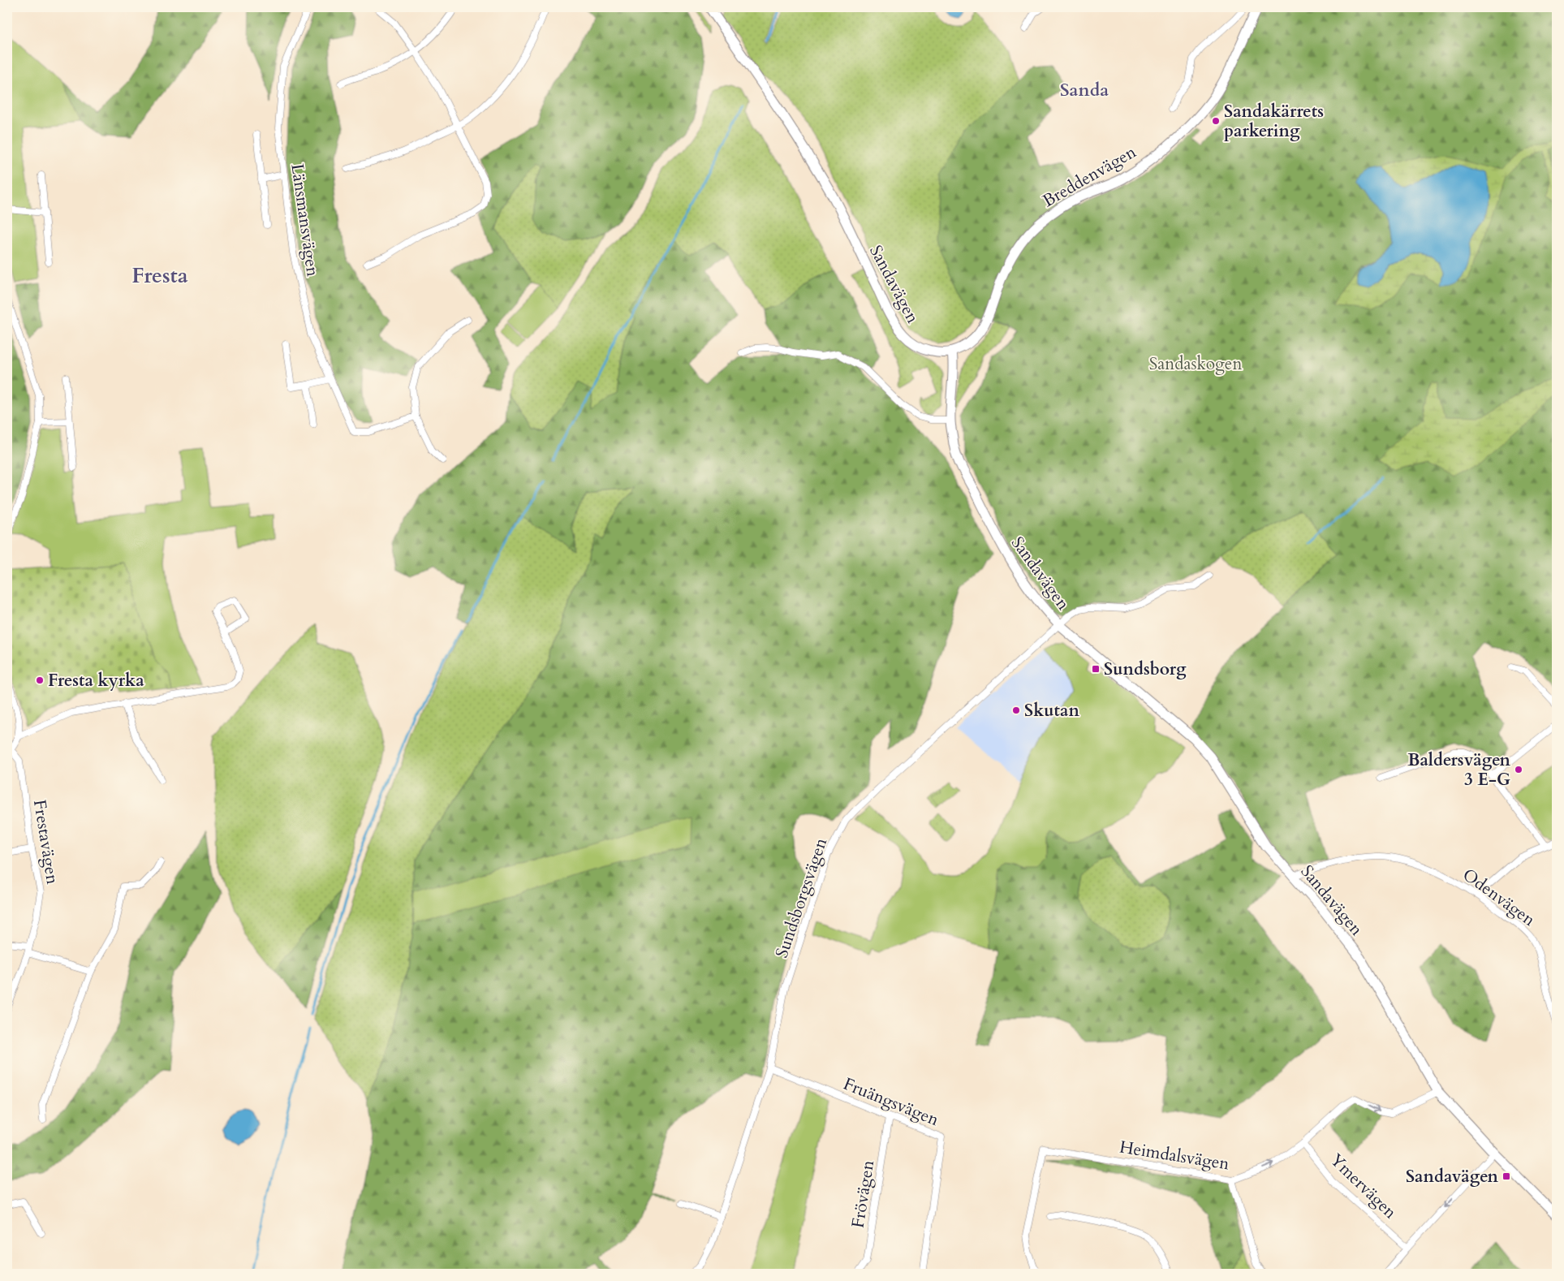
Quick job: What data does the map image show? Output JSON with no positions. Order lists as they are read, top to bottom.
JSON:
{
  "streets": {
    "street": [
      "Breddenvägen",
      "Länsmansvägen",
      "Sandavägen",
      "Frestavägen",
      "Odenvägen",
      "Sundsborgsvägen",
      "Fruängsvägen",
      "Heimdalsvägen",
      "Ymervägen",
      "Frövägen"
    ]
  },
  "crossings": [
    ["Breddenvägen", "Sandavägen"],
    ["Sandavägen", "Odenvägen"],
    ["Sandavägen", "Sundsborgsvägen"],
    ["Sandavägen", "Heimdalsvägen"],
    ["Sundsborgsvägen", "Fruängsvägen"],
    ["Fruängsvägen", "Frövägen"],
    ["Heimdalsvägen", "Ymervägen"]
  ],
  "one_way": ["Heimdalsvägen"],
  "districts": ["Sanda", "Fresta"],
  "parks": ["Sandaskogen"],
  "places": {
    "other": [
      "Sandakärrets parkering",
      "Fresta kyrka",
      "Skutan",
      "Baldersvägen 3 E-G"
    ],
    "transit": ["Sundsborg", "Sandavägen"]
  }
}
